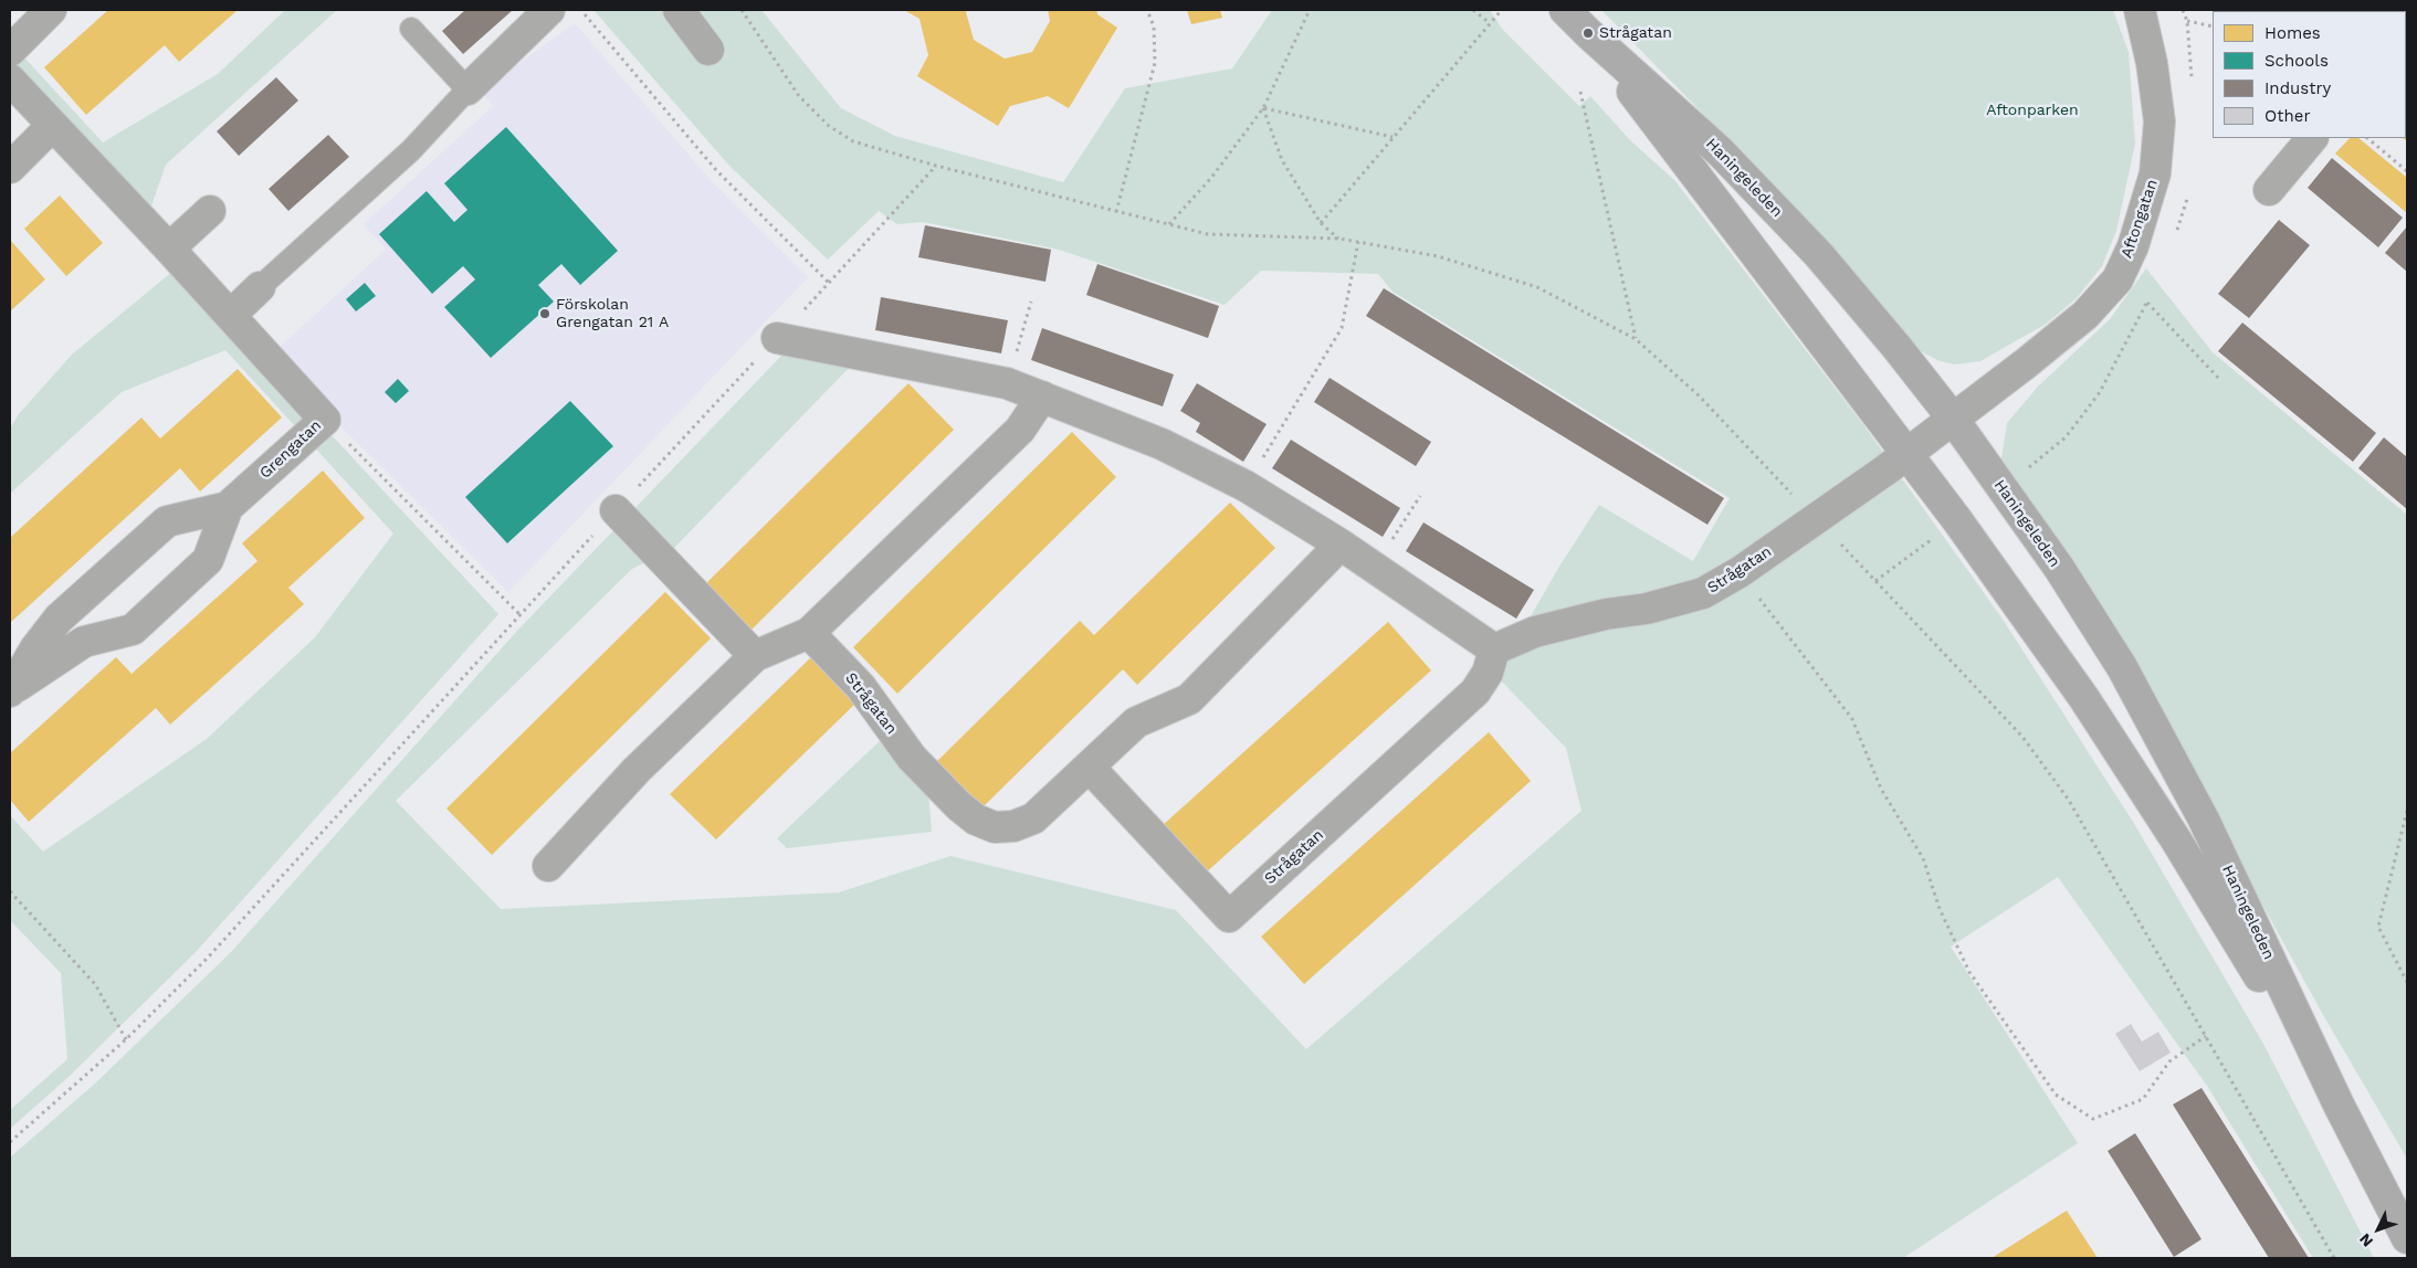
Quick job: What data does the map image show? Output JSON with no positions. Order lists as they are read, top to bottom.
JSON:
{
  "streets": {
    "main road": ["Haningeleden"],
    "street": ["Aftongatan", "Grengatan", "Strågatan"]
  },
  "crossings": [
    ["Haningeleden", "Aftongatan"],
    ["Haningeleden", "Strågatan"],
    ["Aftongatan", "Strågatan"]
  ],
  "parks": ["Aftonparken"],
  "places": ["Strågatan", "Förskolan Grengatan 21 A"],
  "legend": [
    "Homes",
    "Schools",
    "Industry",
    "Other"
  ],
  "north": "bottom left"
}
